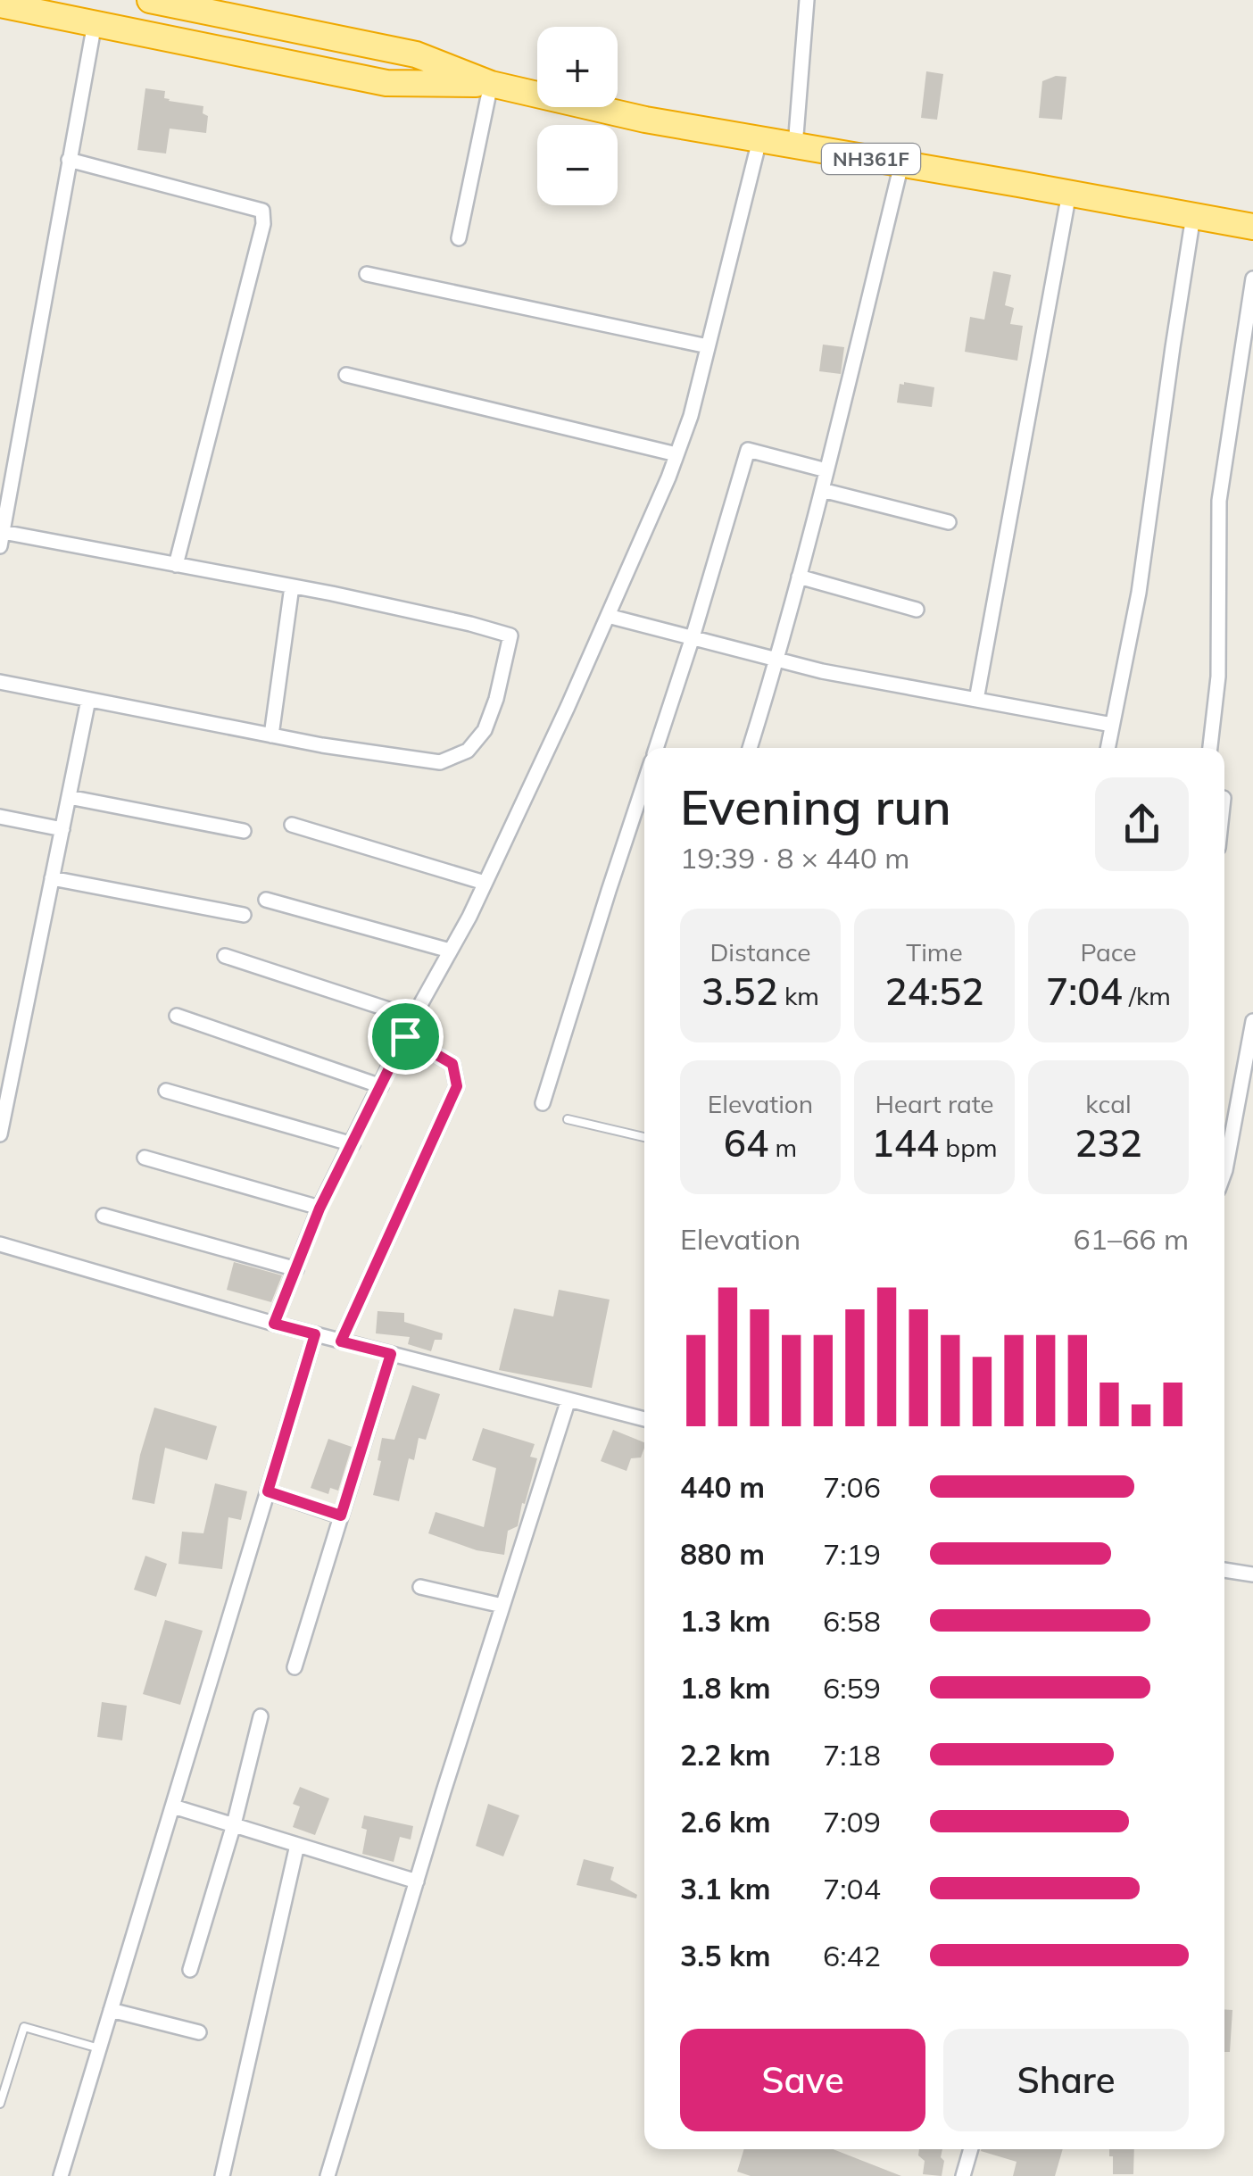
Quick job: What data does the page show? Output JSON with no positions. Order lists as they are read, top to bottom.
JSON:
{
  "streets": {
    "highway": ["NH361F"]
  },
  "page": {
    "map_buttons": ["+", "−"],
    "heading": ["Evening run", "19:39 · 8 × 440 m"],
    "stats": [
      ["Distance", "3.52 km"],
      ["Time", "24:52"],
      ["Pace", "7:04 /km"],
      ["Elevation", "64 m"],
      ["Heart rate", "144 bpm"],
      ["kcal", "232"]
    ],
    "chart": ["Elevation", "61–66 m"],
    "list": [
      {
        "name": "440 m",
        "note": "7:06"
      },
      {
        "name": "880 m",
        "note": "7:19"
      },
      {
        "name": "1.3 km",
        "note": "6:58"
      },
      {
        "name": "1.8 km",
        "note": "6:59"
      },
      {
        "name": "2.2 km",
        "note": "7:18"
      },
      {
        "name": "2.6 km",
        "note": "7:09"
      },
      {
        "name": "3.1 km",
        "note": "7:04"
      },
      {
        "name": "3.5 km",
        "note": "6:42"
      }
    ],
    "buttons": ["Save", "Share"]
  }
}
